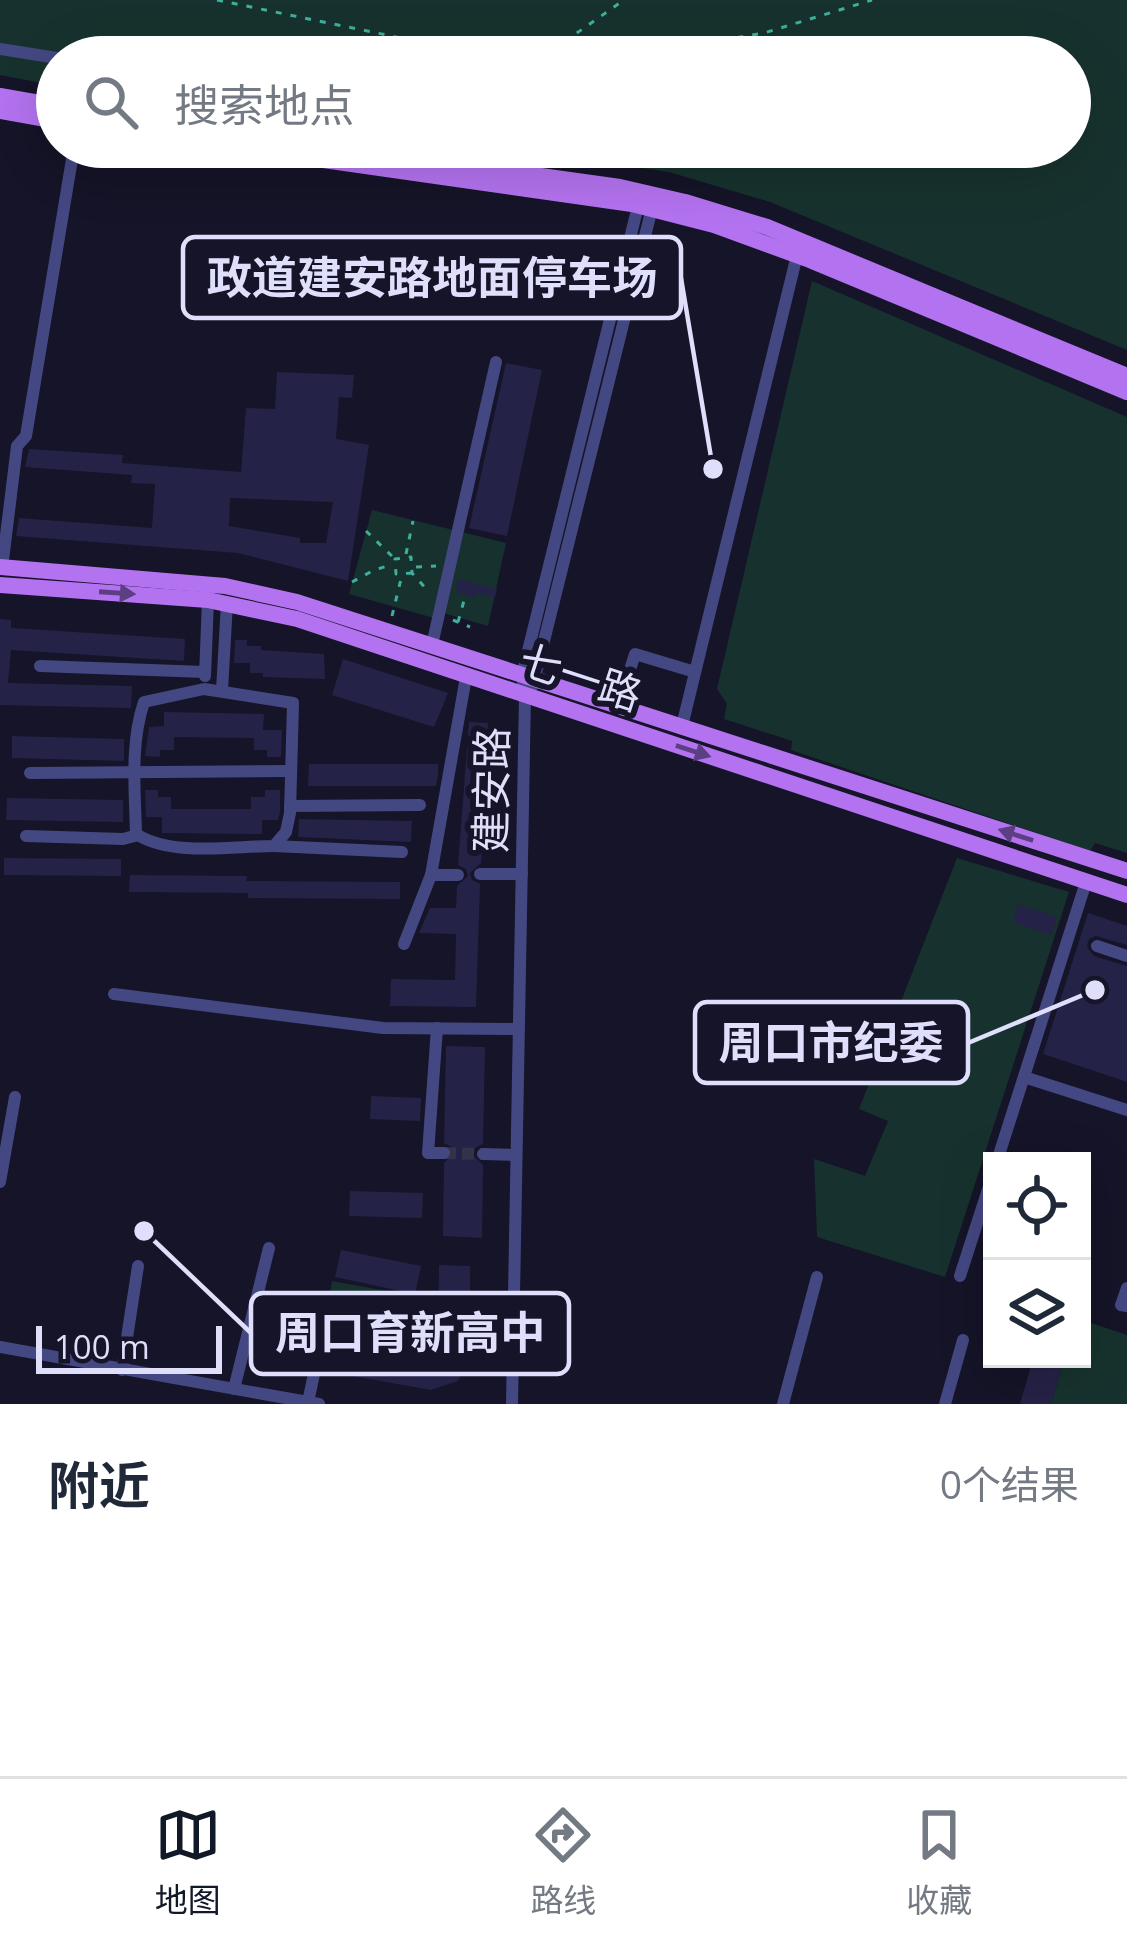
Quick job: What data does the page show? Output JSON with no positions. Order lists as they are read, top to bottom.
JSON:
{
  "streets": {
    "main road": ["七一路"],
    "street": ["建安路"]
  },
  "crossings": [
    ["七一路", "建安路"]
  ],
  "places": ["政道建安路地面停车场", "周口市纪委", "周口育新高中"],
  "scale_bar": "100 m",
  "page": {
    "search": "搜索地点",
    "scale": "100 m",
    "heading": ["附近", "0个结果"],
    "nav": ["地图", "路线", "收藏"]
  }
}
